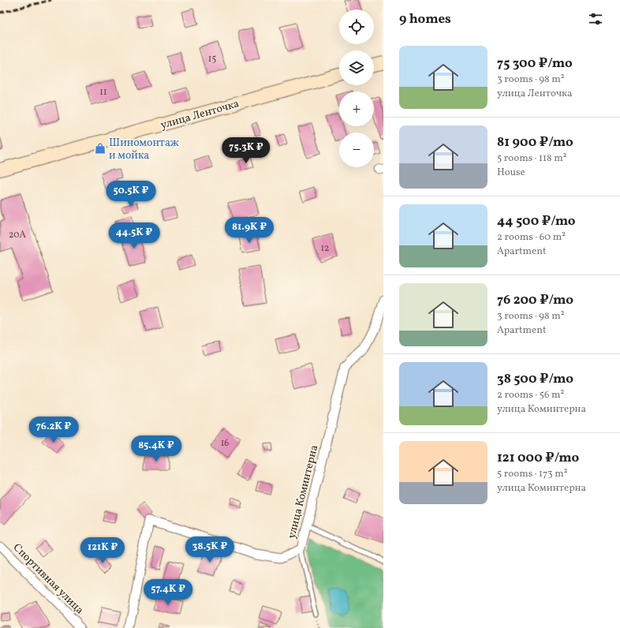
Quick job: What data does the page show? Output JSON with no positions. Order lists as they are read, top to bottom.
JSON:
{
  "streets": {
    "main road": ["улица Ленточка"],
    "street": ["улица Коминтерна", "Спортивная улица"]
  },
  "places": {
    "shop": ["Шиномонтаж и мойка"]
  },
  "house_numbers": [
    "15",
    "11",
    "20А",
    "12",
    "16"
  ],
  "page": {
    "heading": "9 homes",
    "map_buttons": ["+", "−"],
    "list": [
      {
        "name": "75 300 ₽/mo",
        "note": "3 rooms · 98 m² · улица Ленточка"
      },
      {
        "name": "81 900 ₽/mo",
        "note": "5 rooms · 118 m² · House"
      },
      {
        "name": "44 500 ₽/mo",
        "note": "2 rooms · 60 m² · Apartment"
      },
      {
        "name": "76 200 ₽/mo",
        "note": "3 rooms · 98 m² · Apartment"
      },
      {
        "name": "38 500 ₽/mo",
        "note": "2 rooms · 56 m² · улица Коминтерна"
      },
      {
        "name": "121 000 ₽/mo",
        "note": "5 rooms · 173 m² · улица Коминтерна"
      }
    ],
    "price": [
      "75.3K ₽",
      "50.5K ₽",
      "81.9K ₽",
      "44.5K ₽",
      "76.2K ₽",
      "85.4K ₽",
      "38.5K ₽",
      "121K ₽",
      "57.4K ₽"
    ]
  }
}
